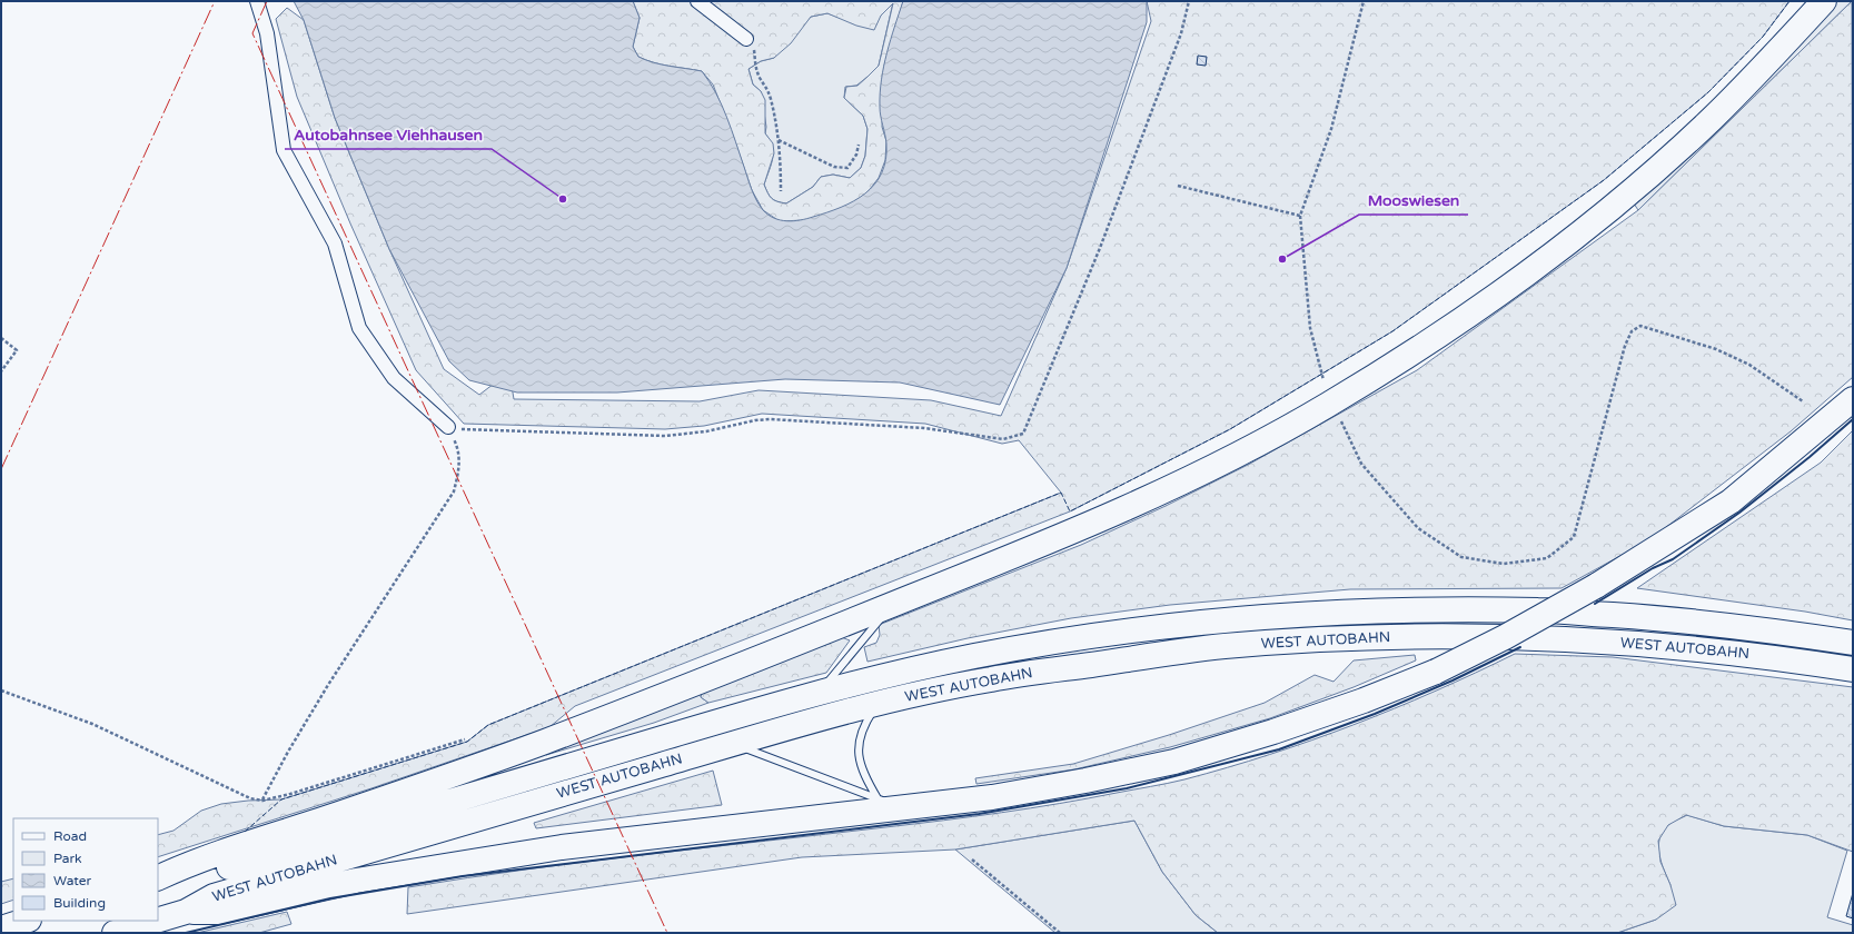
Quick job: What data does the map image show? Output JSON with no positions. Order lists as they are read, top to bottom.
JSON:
{
  "streets": {
    "highway": ["WEST AUTOBAHN"]
  },
  "places": ["Autobahnsee Viehhausen", "Mooswiesen"],
  "legend": [
    "Road",
    "Park",
    "Water",
    "Building"
  ]
}
